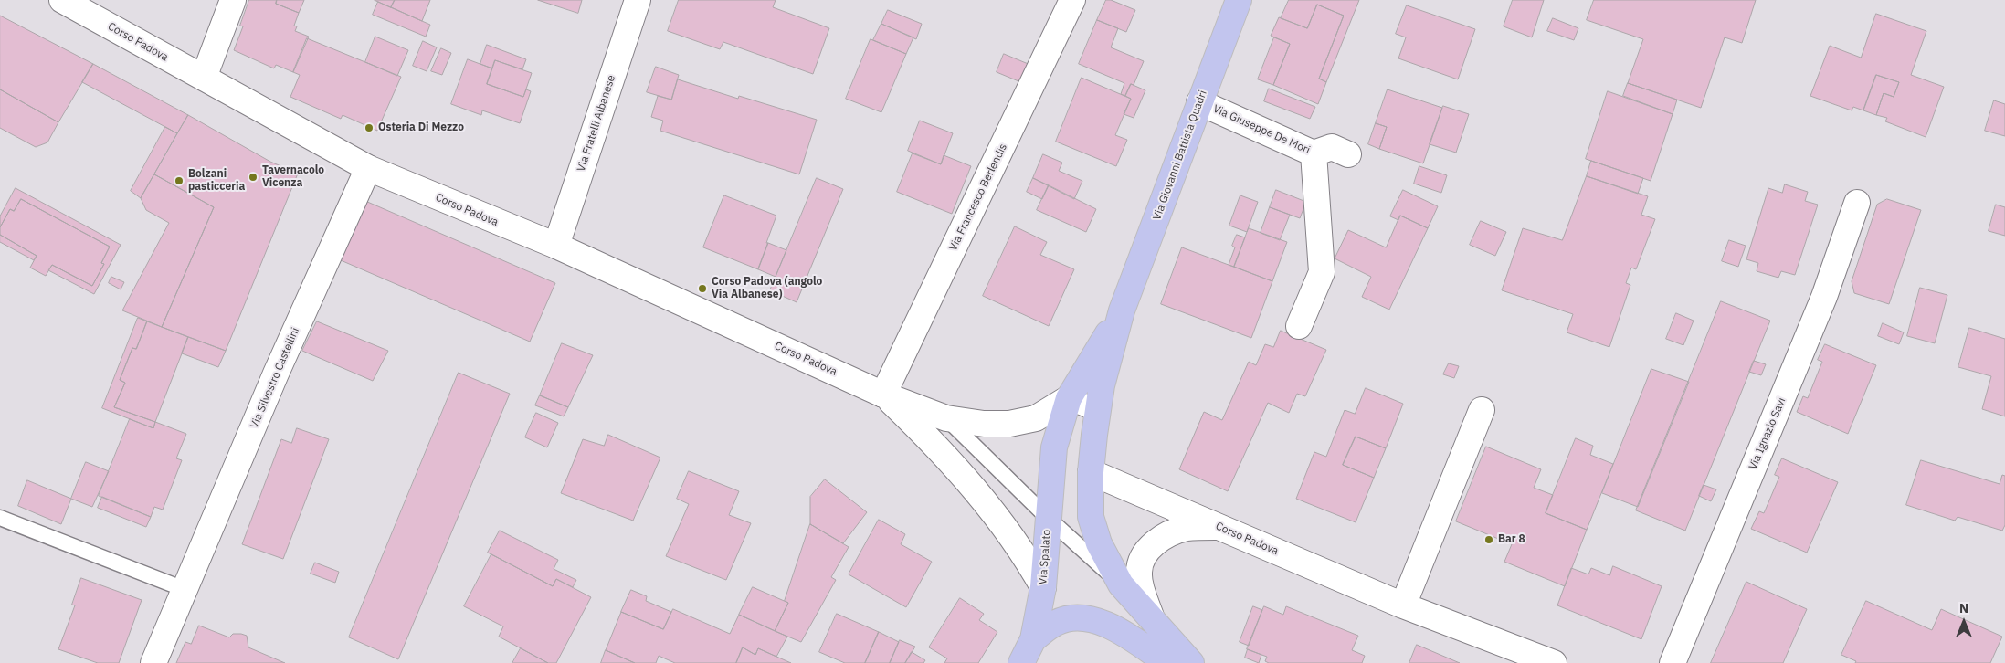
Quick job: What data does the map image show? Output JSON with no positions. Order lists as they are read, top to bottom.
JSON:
{
  "streets": {
    "main road": ["Via Giovanni Battista Quadri", "Via Spalato"],
    "street": [
      "Corso Padova",
      "Via Fratelli Albanese",
      "Via Giuseppe De Mori",
      "Via Francesco Berlendis",
      "Via Silvestro Castellini",
      "Via Ignazio Savi"
    ]
  },
  "crossings": [
    ["Corso Padova", "Via Fratelli Albanese"],
    ["Corso Padova", "Via Giovanni Battista Quadri"],
    ["Corso Padova", "Via Francesco Berlendis"],
    ["Corso Padova", "Via Silvestro Castellini"],
    ["Corso Padova", "Via Spalato"],
    ["Via Giuseppe De Mori", "Via Giovanni Battista Quadri"],
    ["Via Giovanni Battista Quadri", "Via Spalato"]
  ],
  "places": [
    "Osteria Di Mezzo",
    "Tavernacolo Vicenza",
    "Bolzani pasticceria",
    "Corso Padova (angolo Via Albanese)",
    "Bar 8"
  ],
  "north": "top"
}
